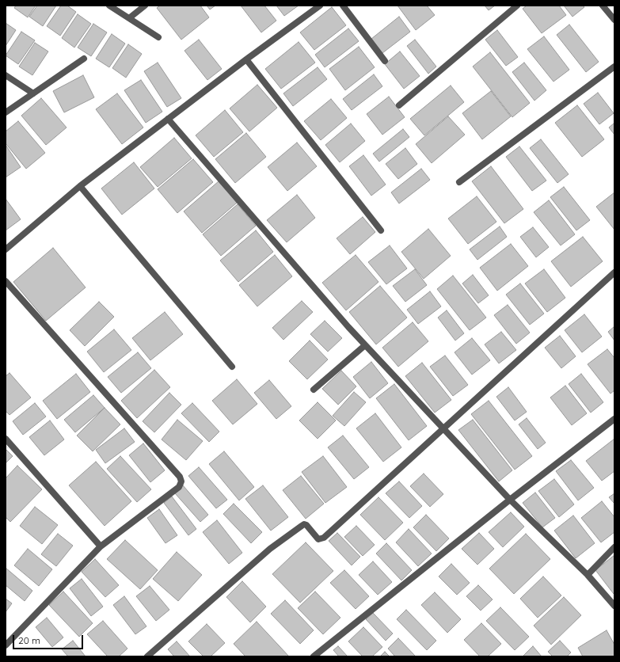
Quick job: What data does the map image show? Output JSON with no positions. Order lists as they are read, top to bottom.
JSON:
{
  "scale_bar": "20 m"
}
